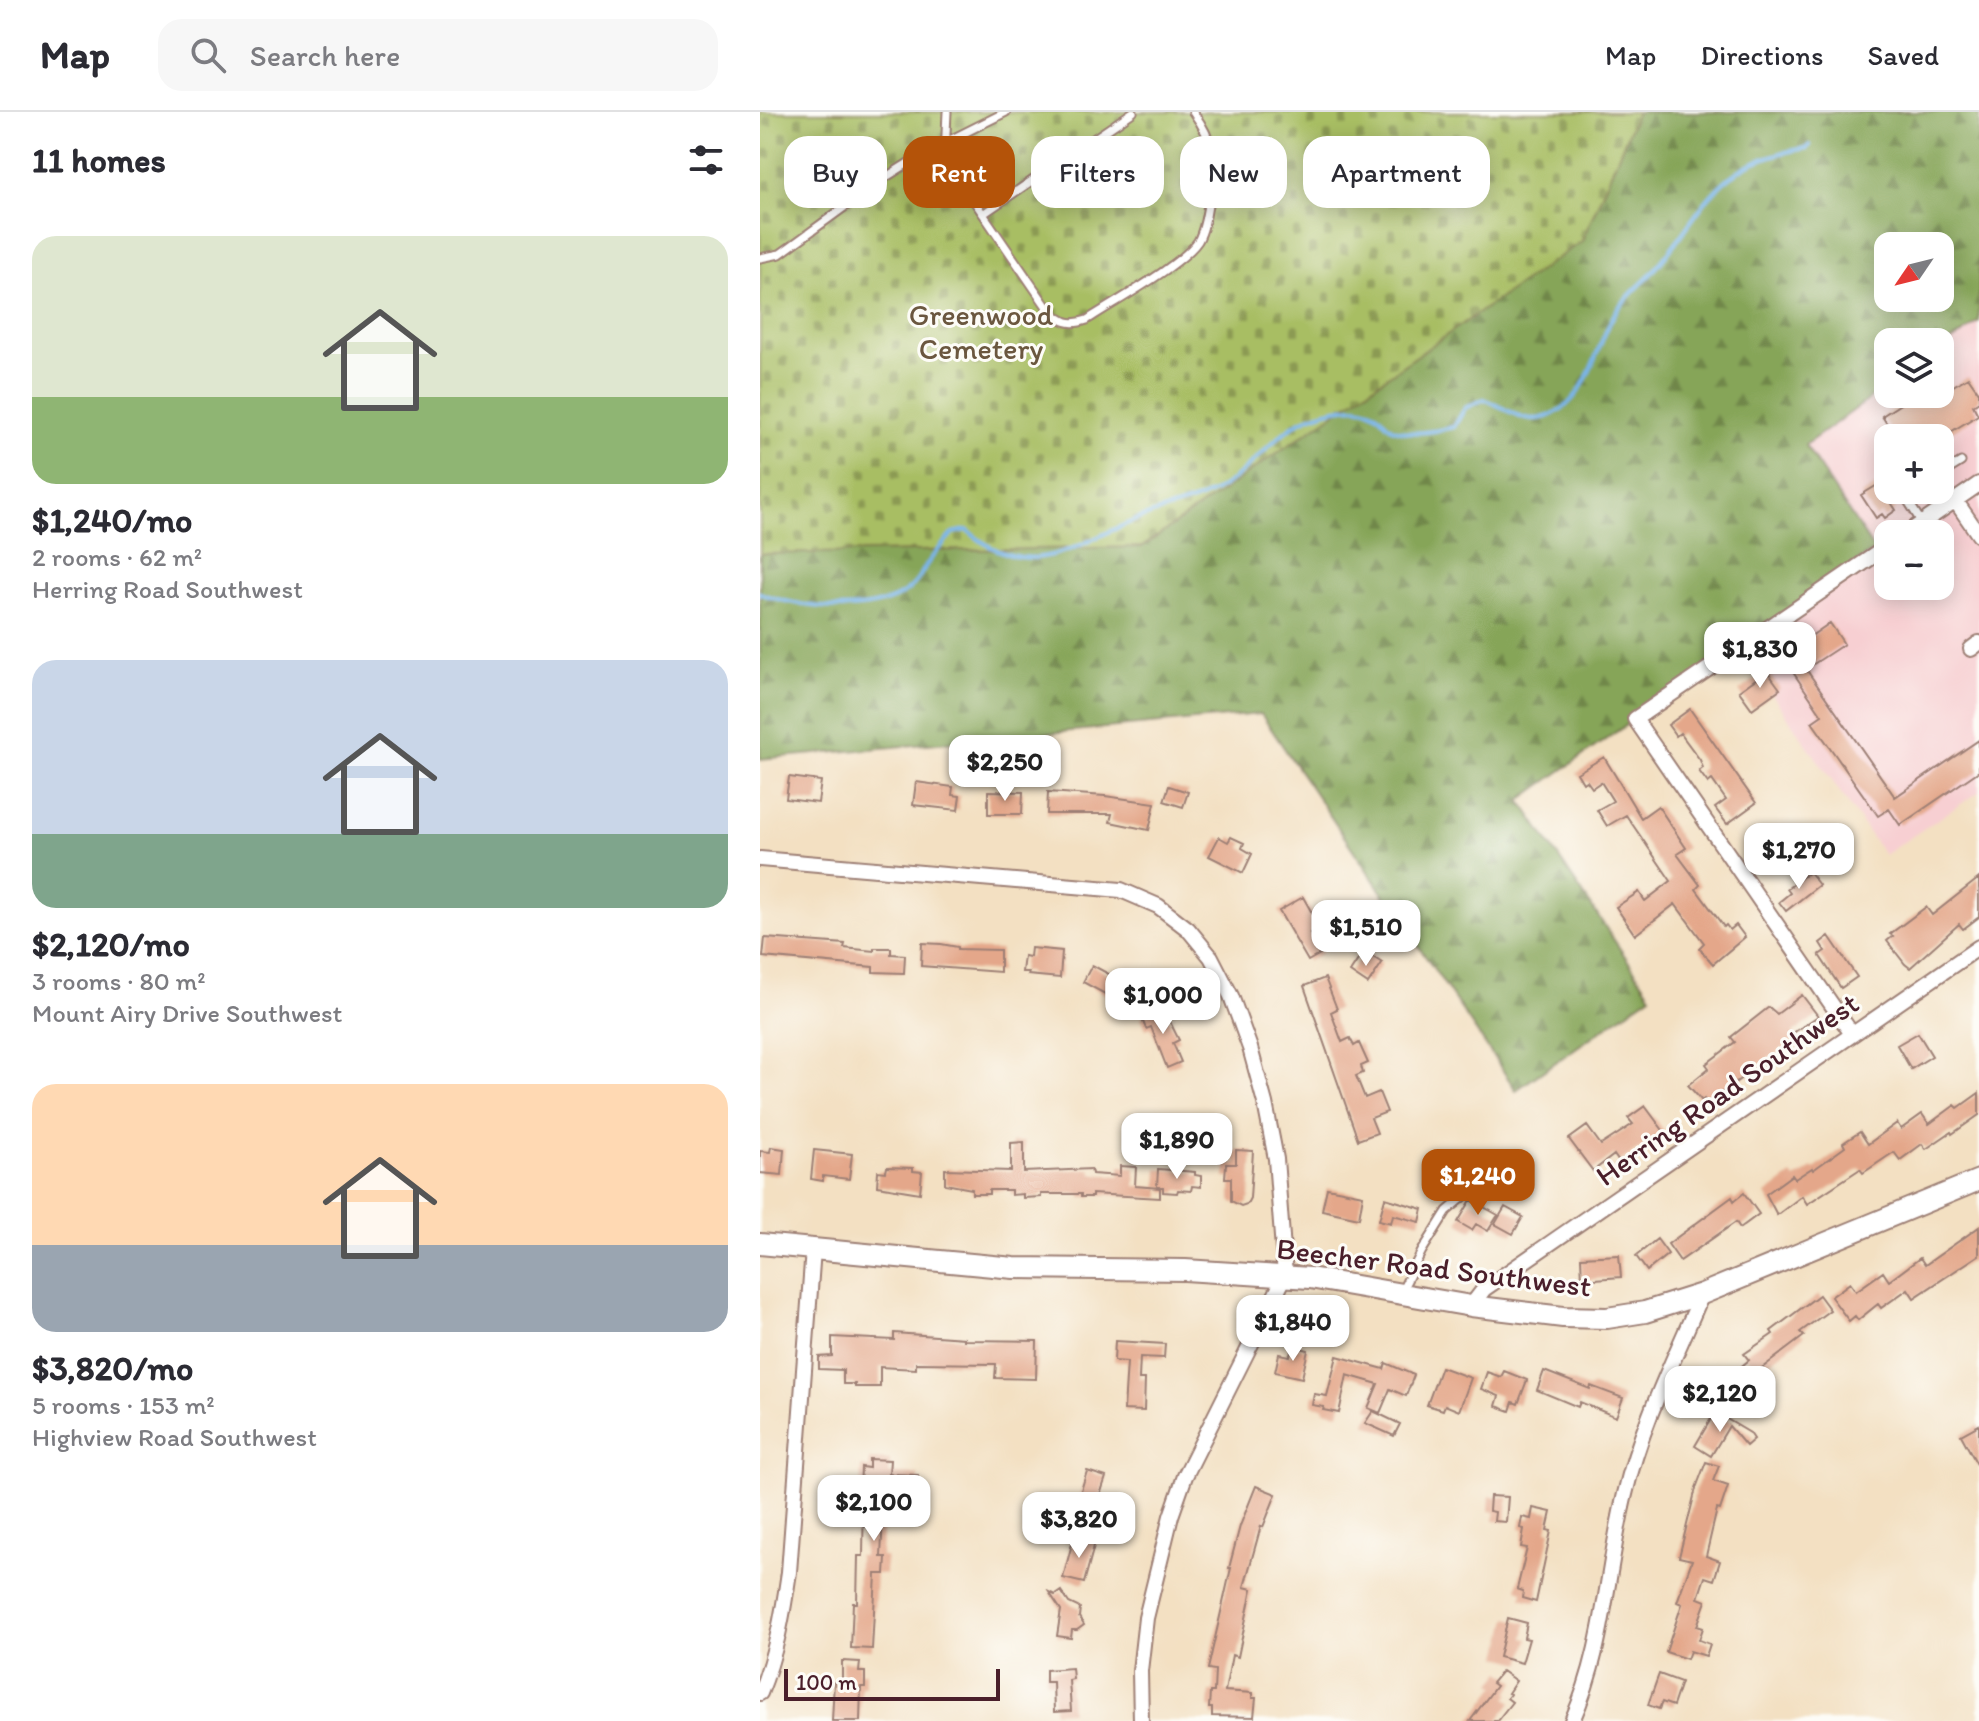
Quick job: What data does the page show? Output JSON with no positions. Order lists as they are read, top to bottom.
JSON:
{
  "streets": {
    "street": ["Herring Road Southwest", "Beecher Road Southwest"]
  },
  "crossings": [
    ["Herring Road Southwest", "Beecher Road Southwest"]
  ],
  "parks": ["Greenwood Cemetery"],
  "scale_bar": "100 m",
  "north": "bottom left",
  "page": {
    "header": "Map",
    "search": "Search here",
    "nav": ["Map", "Directions", "Saved"],
    "heading": "11 homes",
    "chip": [
      "Buy",
      "Rent",
      "Filters",
      "New",
      "Apartment"
    ],
    "list": [
      {
        "name": "$1,240/mo",
        "note": "2 rooms · 62 m² · Herring Road Southwest"
      },
      {
        "name": "$2,120/mo",
        "note": "3 rooms · 80 m² · Mount Airy Drive Southwest"
      },
      {
        "name": "$3,820/mo",
        "note": "5 rooms · 153 m² · Highview Road Southwest"
      }
    ],
    "map_buttons": ["+", "−"],
    "price": [
      "$1,830",
      "$2,250",
      "$1,270",
      "$1,510",
      "$1,000",
      "$1,890",
      "$1,240",
      "$1,840",
      "$2,120",
      "$2,100",
      "$3,820"
    ],
    "scale": "100 m"
  }
}
